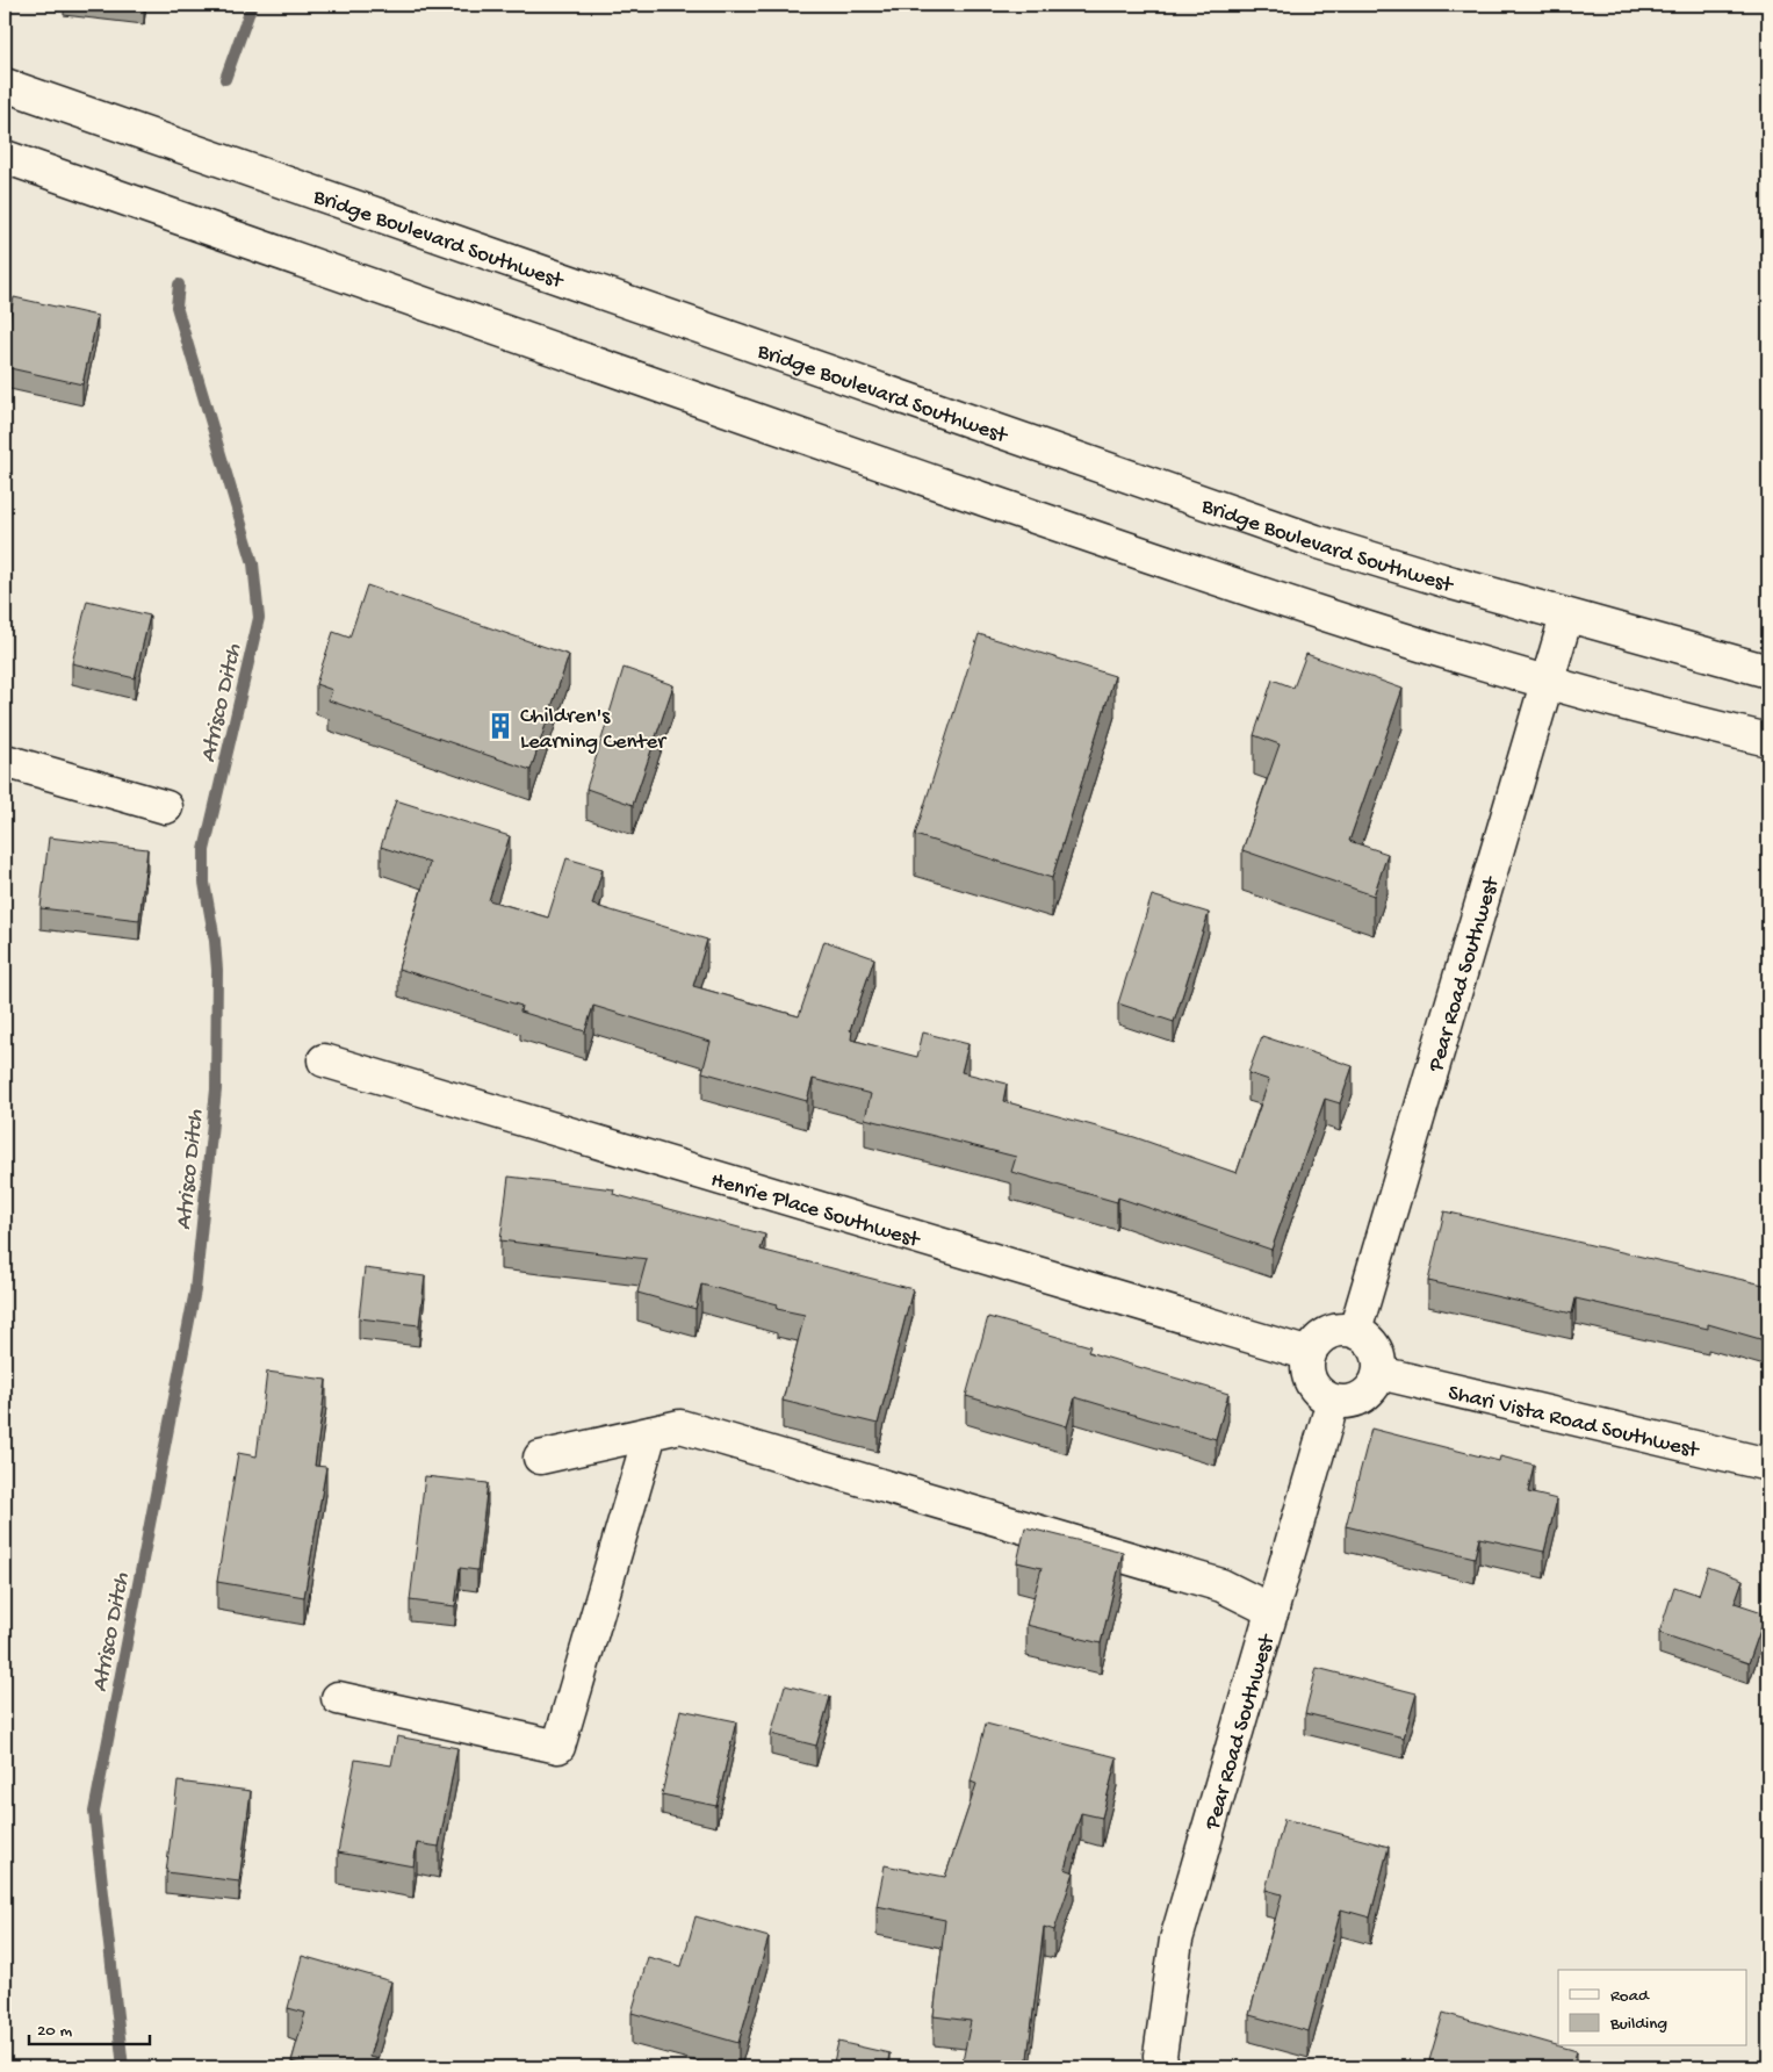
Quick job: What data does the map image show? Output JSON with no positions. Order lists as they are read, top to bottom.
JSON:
{
  "streets": {
    "main road": [
      "Bridge Boulevard Southwest",
      "Pear Road Southwest",
      "Henrie Place Southwest",
      "Shari Vista Road Southwest"
    ]
  },
  "crossings": [
    ["Bridge Boulevard Southwest", "Pear Road Southwest"],
    ["Pear Road Southwest", "Henrie Place Southwest"],
    ["Pear Road Southwest", "Shari Vista Road Southwest"],
    ["Henrie Place Southwest", "Shari Vista Road Southwest"]
  ],
  "water": ["Atrisco Ditch"],
  "places": {
    "building": ["Children's Learning Center"]
  },
  "legend": ["Road", "Building"],
  "scale_bar": "20 m"
}
